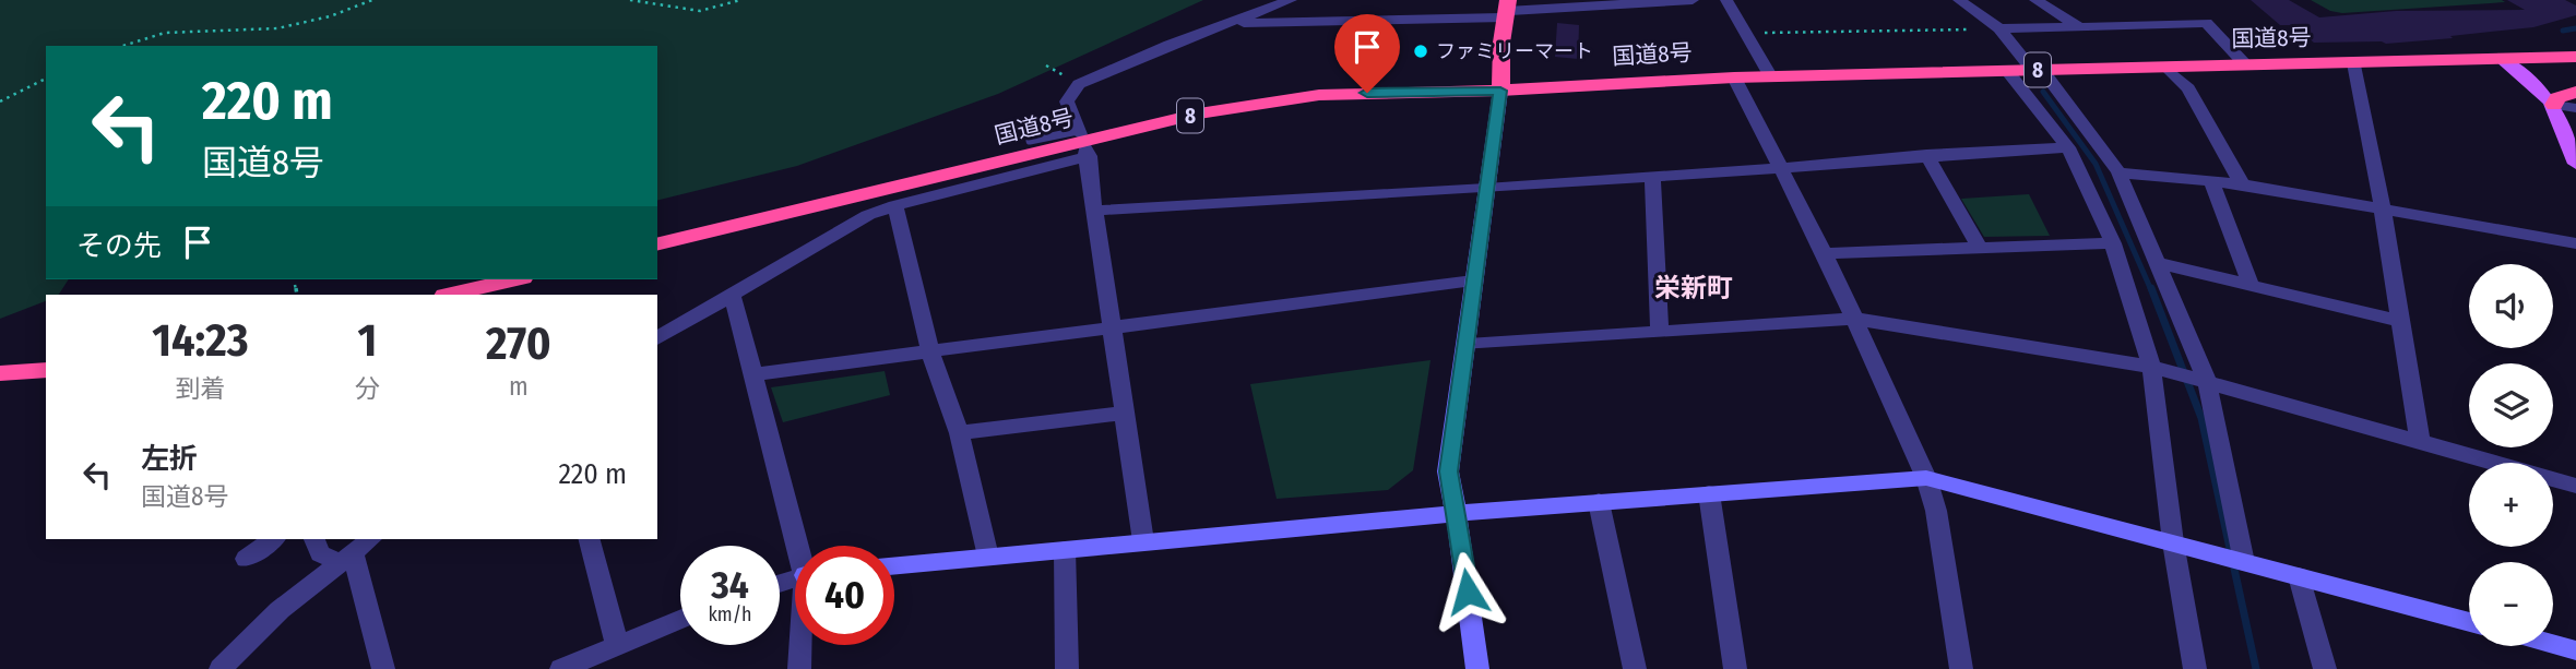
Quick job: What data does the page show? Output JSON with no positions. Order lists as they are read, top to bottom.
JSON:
{
  "streets": {
    "highway": ["国道8号", "8"]
  },
  "districts": ["栄新町"],
  "places": ["ファミリーマート"],
  "page": {
    "turn": ["220 m", "国道8号"],
    "then": "その先",
    "map_buttons": ["+", "−"],
    "eta": [
      "14:23",
      "到着",
      "1",
      "分",
      "270",
      "m"
    ],
    "list": [
      {
        "name": "左折",
        "note": "国道8号",
        "value": "220 m"
      }
    ],
    "speed": "34 km/h",
    "limit": "40"
  }
}
